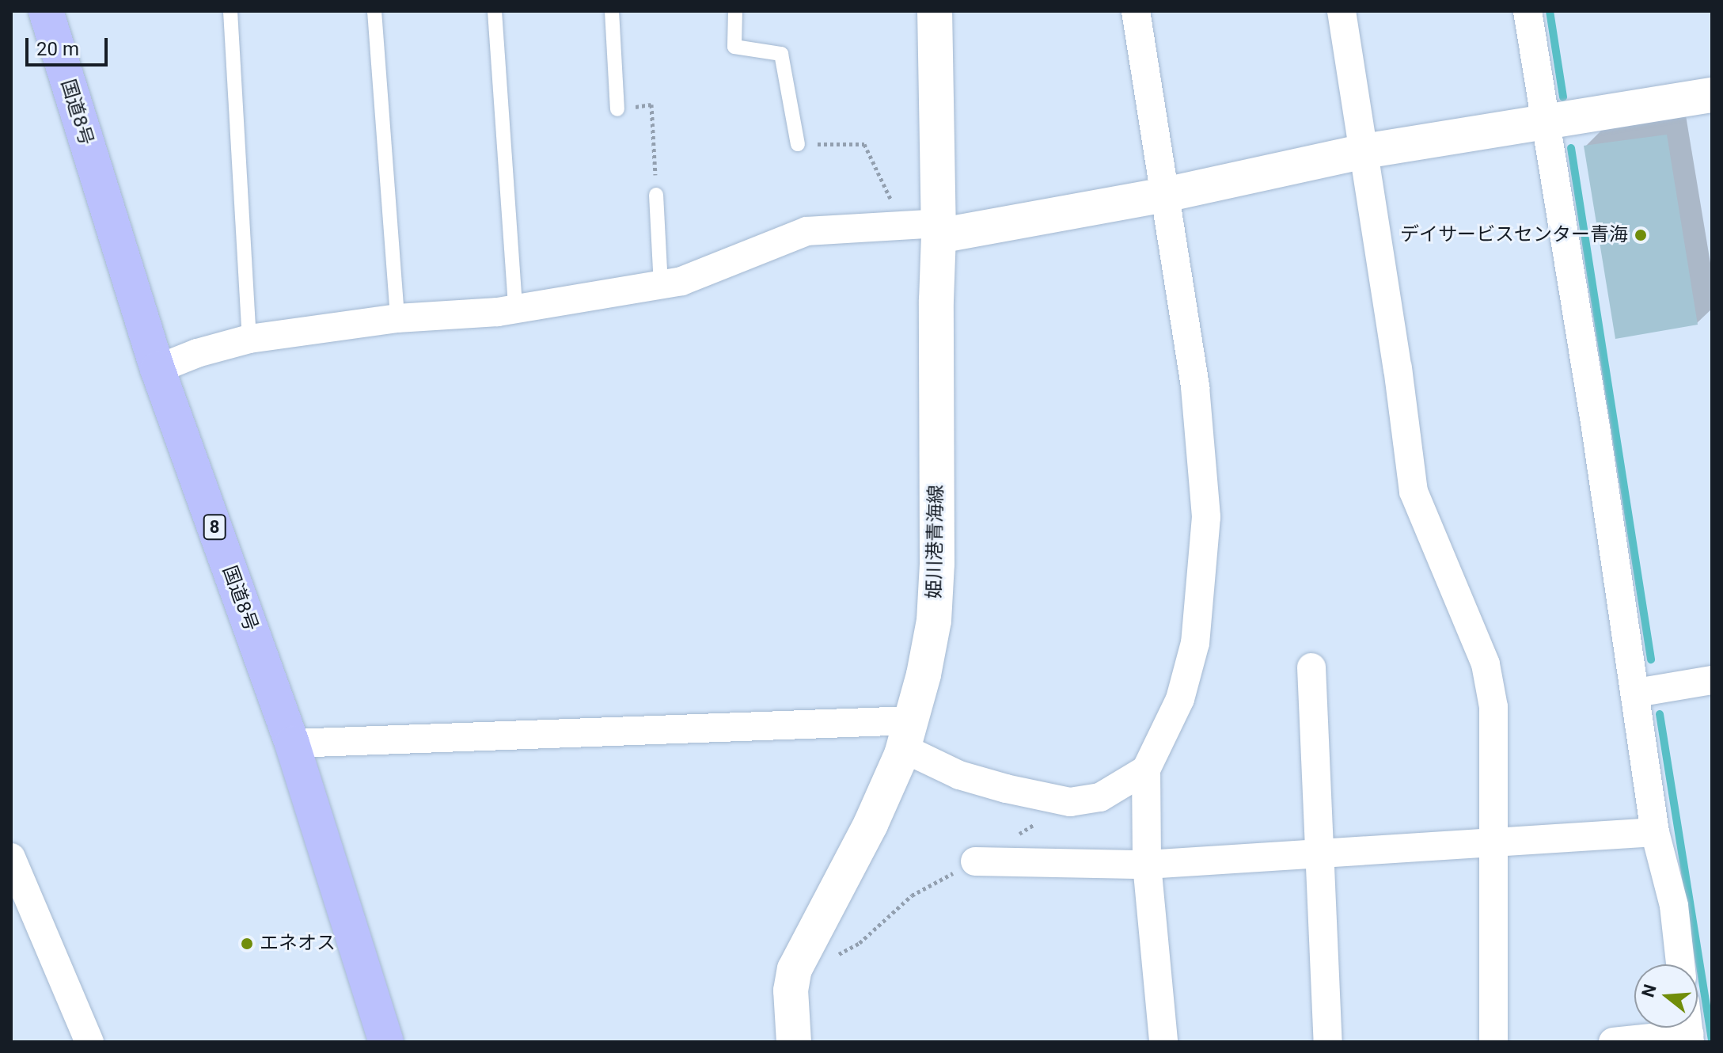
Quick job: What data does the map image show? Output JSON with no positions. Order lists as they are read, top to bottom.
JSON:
{
  "streets": {
    "highway": ["国道8号", "8"],
    "main road": ["姫川港青海線"]
  },
  "places": ["デイサービスセンター青海", "エネオス"],
  "scale_bar": "20 m",
  "north": "left"
}
